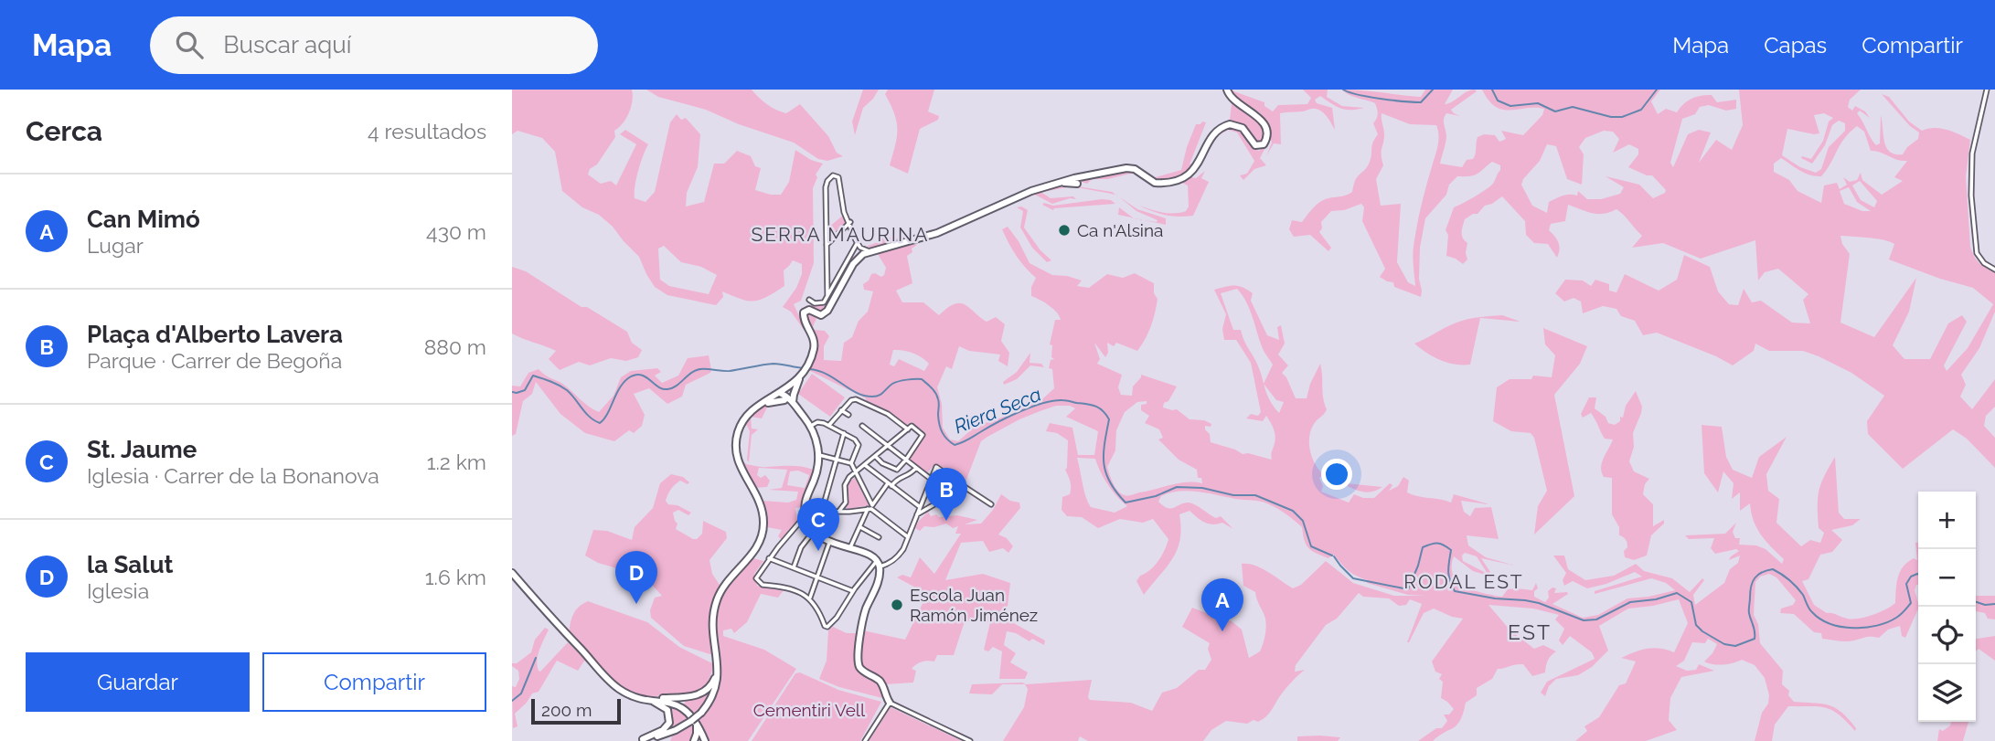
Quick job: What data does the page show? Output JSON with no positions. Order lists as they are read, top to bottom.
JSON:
{
  "districts": ["SERRA MAURINA", "RODAL EST", "EST"],
  "water": ["Riera Seca"],
  "parks": ["Cementiri Vell"],
  "places": ["Ca n'Alsina", "Escola Juan Ramón Jiménez"],
  "scale_bar": "200 m",
  "page": {
    "header": "Mapa",
    "search": "Buscar aquí",
    "nav": ["Mapa", "Capas", "Compartir"],
    "heading": ["Cerca", "4 resultados"],
    "list": [
      {
        "mark": "A",
        "name": "Can Mimó",
        "note": "Lugar",
        "value": "430 m"
      },
      {
        "mark": "B",
        "name": "Plaça d'Alberto Lavera",
        "note": "Parque · Carrer de Begoña",
        "value": "880 m"
      },
      {
        "mark": "C",
        "name": "St. Jaume",
        "note": "Iglesia · Carrer de la Bonanova",
        "value": "1.2 km"
      },
      {
        "mark": "D",
        "name": "la Salut",
        "note": "Iglesia",
        "value": "1.6 km"
      }
    ],
    "pins": [
      "B",
      "C",
      "D",
      "A"
    ],
    "map_buttons": ["+", "−"],
    "buttons": ["Guardar", "Compartir"],
    "scale": "200 m"
  }
}
